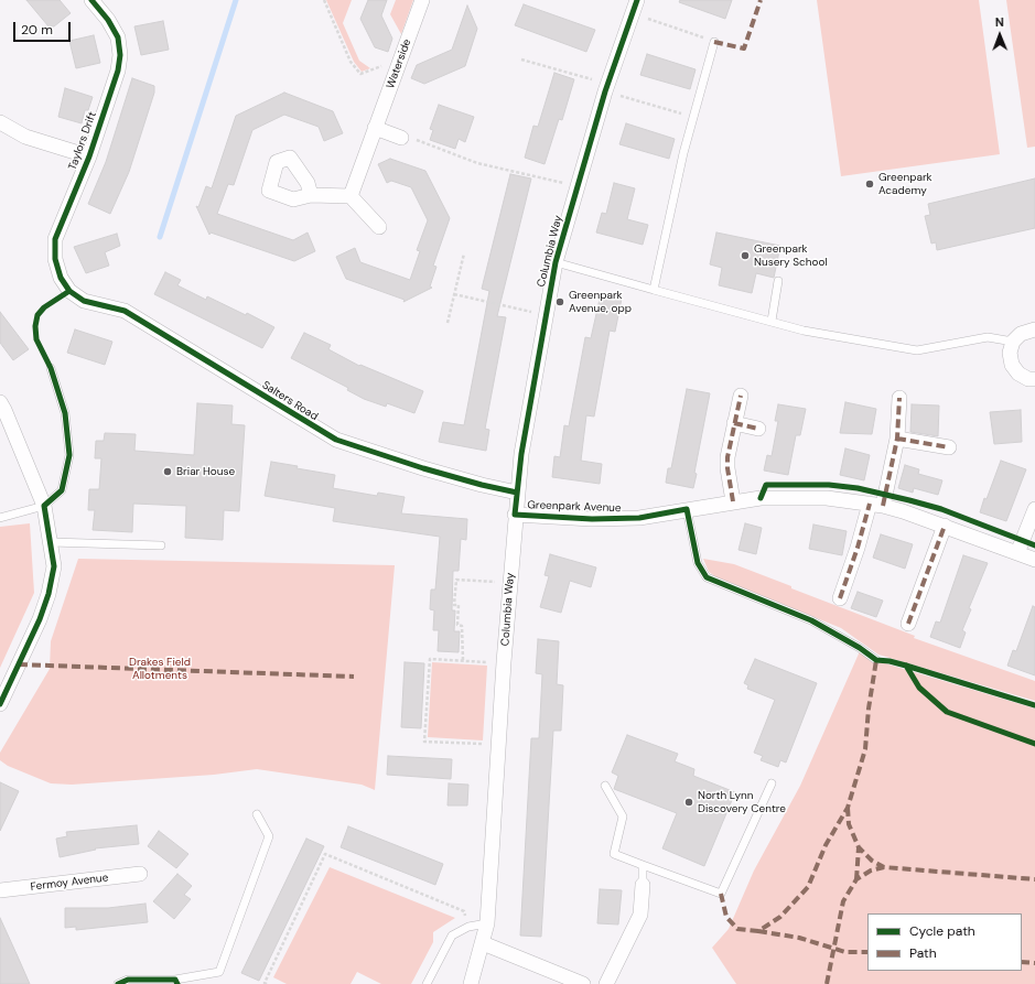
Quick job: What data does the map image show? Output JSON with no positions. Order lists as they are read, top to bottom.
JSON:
{
  "streets": {
    "street": [
      "Waterside",
      "Taylors Drift",
      "Columbia Way",
      "Salters Road",
      "Greenpark Avenue",
      "Fermoy Avenue"
    ]
  },
  "crossings": [
    ["Taylors Drift", "Salters Road"],
    ["Columbia Way", "Salters Road"],
    ["Columbia Way", "Greenpark Avenue"]
  ],
  "parks": ["Drakes Field Allotments"],
  "places": [
    "Greenpark Academy",
    "Greenpark Nusery School",
    "Greenpark Avenue, opp",
    "Briar House",
    "North Lynn Discovery Centre"
  ],
  "legend": ["Cycle path", "Path"],
  "scale_bar": "20 m",
  "north": "top"
}
